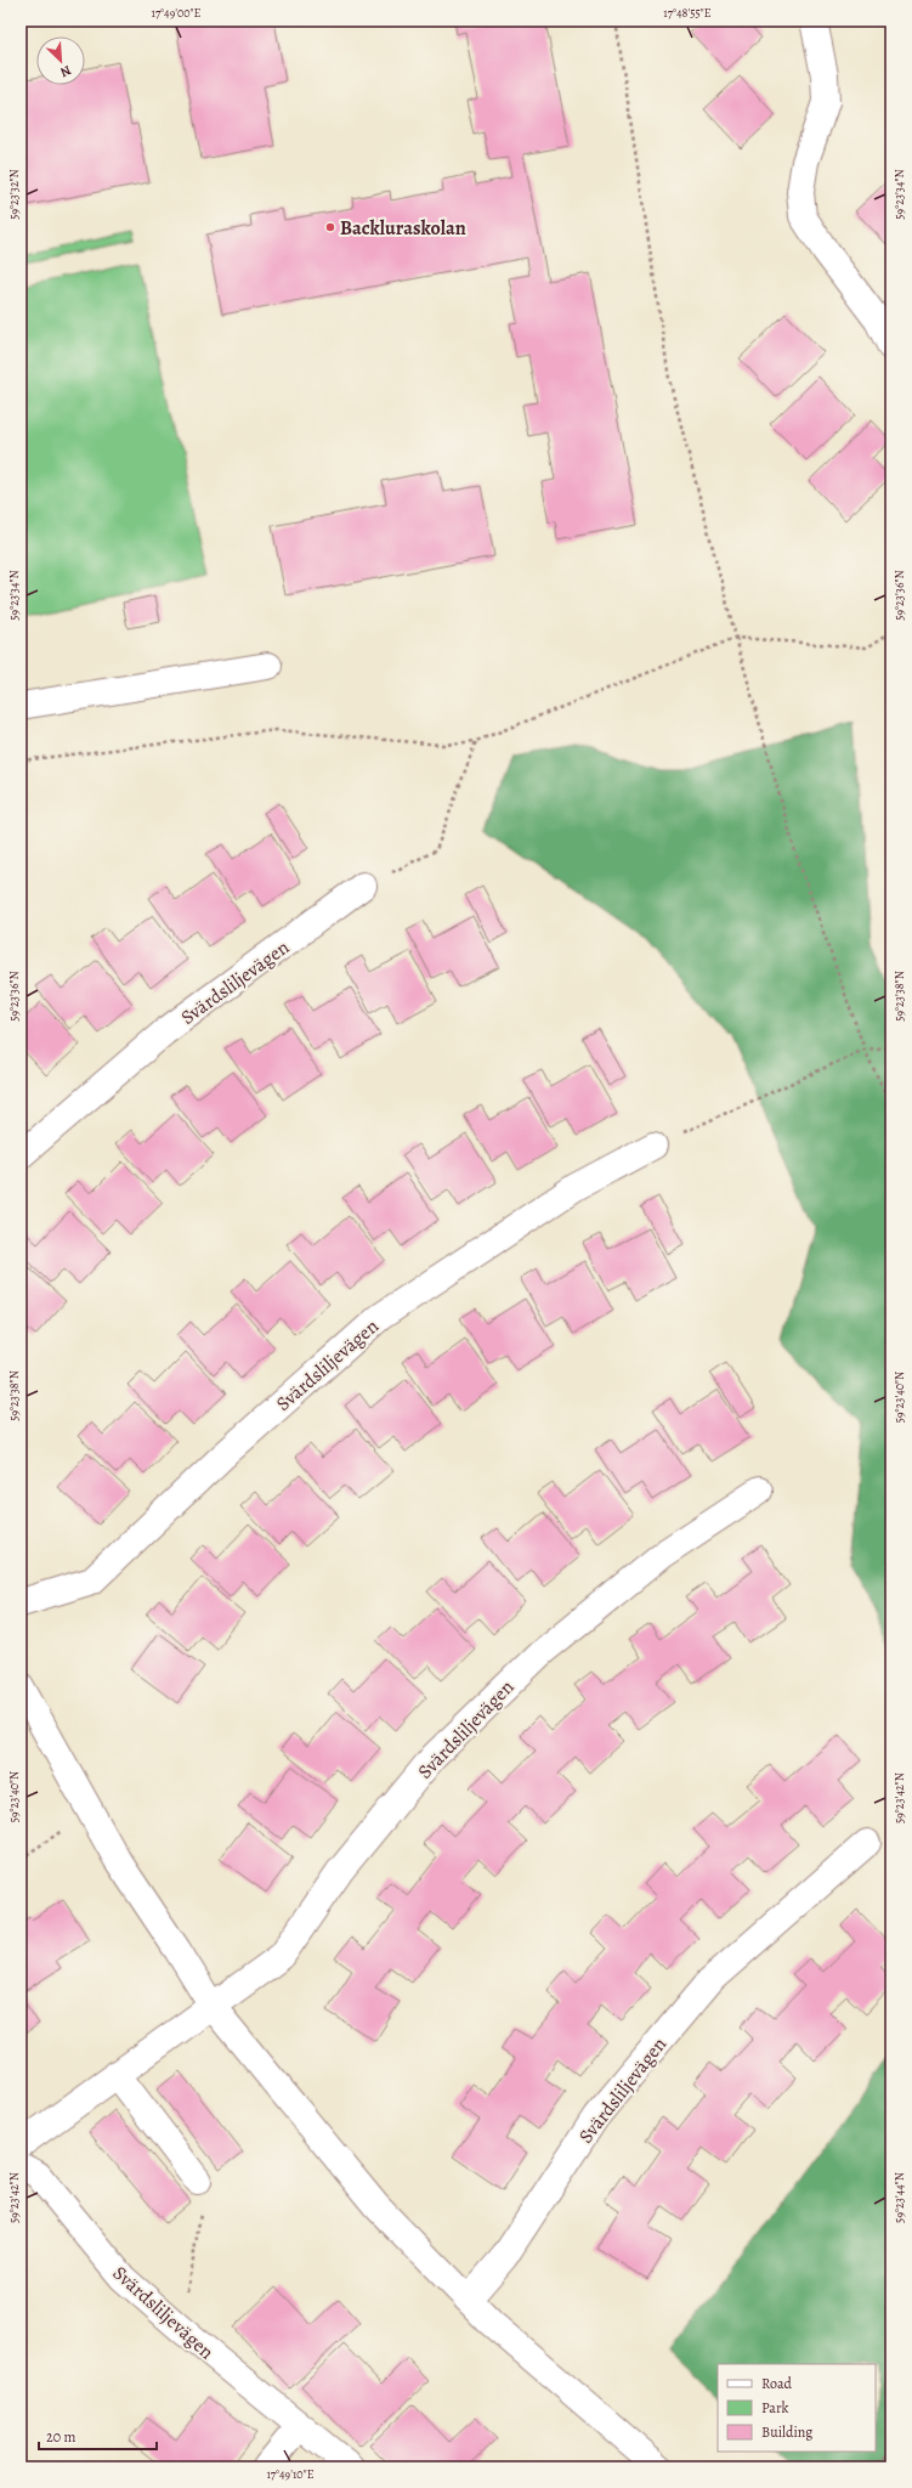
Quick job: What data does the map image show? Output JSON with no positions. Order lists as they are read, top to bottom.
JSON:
{
  "streets": {
    "street": ["Svärdsliljevägen"]
  },
  "places": ["Backluraskolan"],
  "legend": ["Road", "Park", "Building"],
  "scale_bar": "20 m",
  "north": "bottom right",
  "coordinates": [
    "17°49'00\"E",
    "17°48'55\"E",
    "59°23'32\"N",
    "59°23'34\"N",
    "59°23'36\"N",
    "59°23'38\"N",
    "59°23'40\"N",
    "59°23'42\"N",
    "59°23'44\"N",
    "17°49'10\"E"
  ]
}
